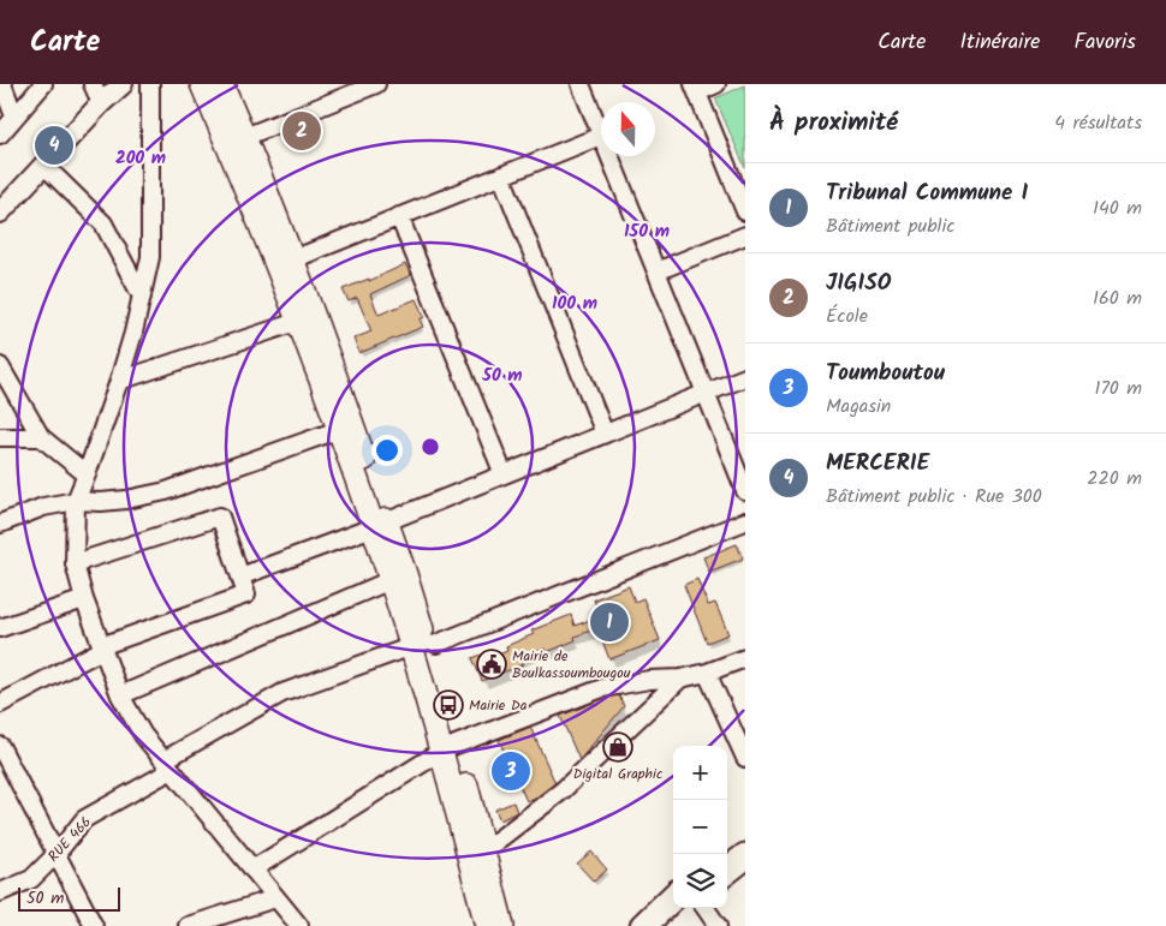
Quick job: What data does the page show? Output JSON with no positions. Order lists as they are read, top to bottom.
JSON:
{
  "streets": {
    "street": ["RUE 466"]
  },
  "places": {
    "public building": ["Mairie de Boulkassoumbougou"],
    "bus stop": ["Mairie Da"],
    "shop": ["Digital Graphic"]
  },
  "scale_bar": "50 m",
  "north": "top",
  "page": {
    "header": "Carte",
    "nav": ["Carte", "Itinéraire", "Favoris"],
    "heading": ["À proximité", "4 résultats"],
    "pins": [
      "2",
      "4",
      "1",
      "3"
    ],
    "list": [
      {
        "mark": "1",
        "name": "Tribunal Commune I",
        "note": "Bâtiment public",
        "value": "140 m"
      },
      {
        "mark": "2",
        "name": "JIGISO",
        "note": "École",
        "value": "160 m"
      },
      {
        "mark": "3",
        "name": "Toumboutou",
        "note": "Magasin",
        "value": "170 m"
      },
      {
        "mark": "4",
        "name": "MERCERIE",
        "note": "Bâtiment public · Rue 300",
        "value": "220 m"
      }
    ],
    "map_buttons": ["+", "−"],
    "scale": "50 m"
  },
  "rings": [
    "200 m",
    "150 m",
    "100 m",
    "50 m"
  ]
}
